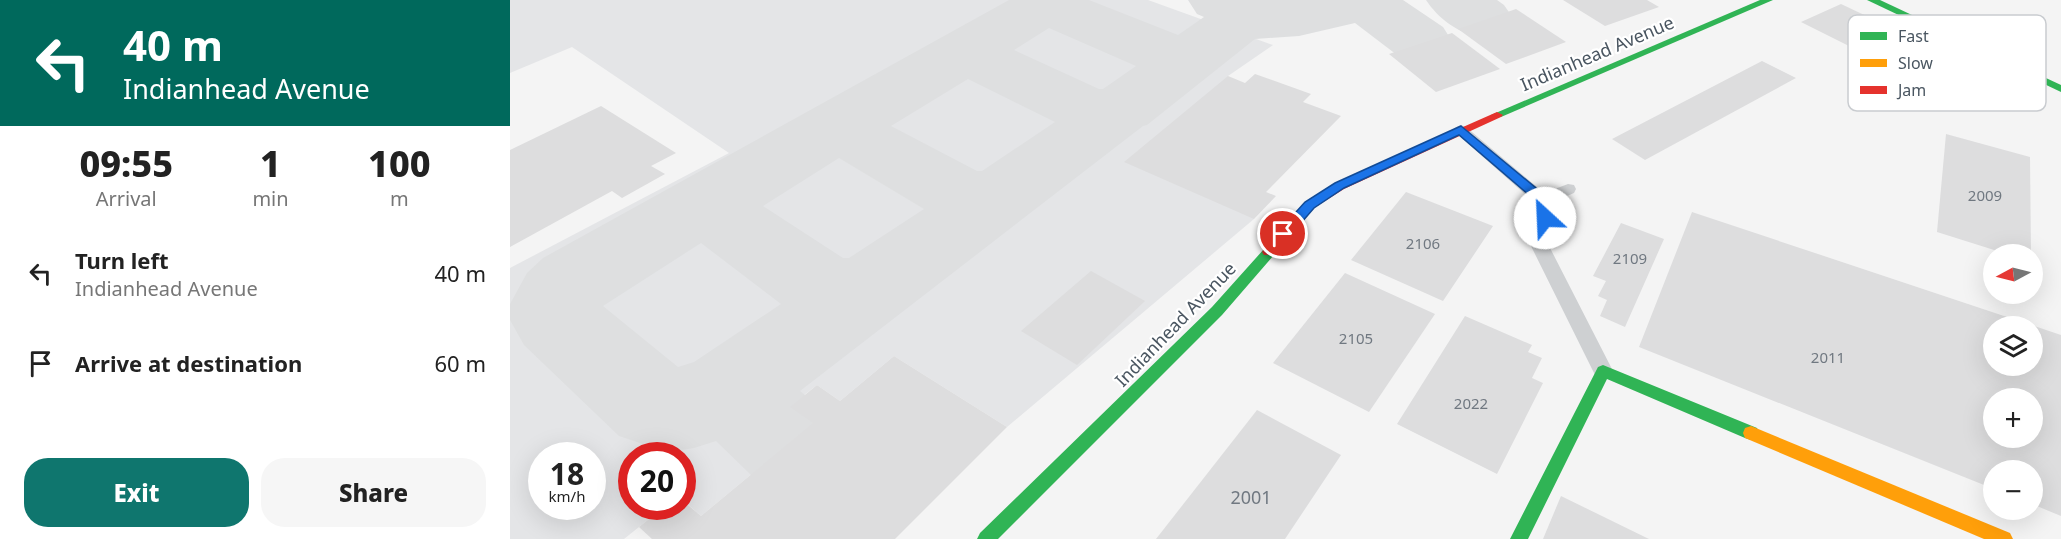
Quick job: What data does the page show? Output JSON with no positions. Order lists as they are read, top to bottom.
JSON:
{
  "streets": {
    "street": ["Indianhead Avenue"]
  },
  "house_numbers": [
    "2009",
    "2106",
    "2109",
    "2105",
    "2011",
    "2022",
    "2001"
  ],
  "legend": ["Fast", "Slow", "Jam"],
  "north": "left",
  "page": {
    "turn": ["40 m", "Indianhead Avenue"],
    "eta": [
      "09:55",
      "Arrival",
      "1",
      "min",
      "100",
      "m"
    ],
    "list": [
      {
        "name": "Turn left",
        "note": "Indianhead Avenue",
        "value": "40 m"
      },
      {
        "name": "Arrive at destination",
        "value": "60 m"
      }
    ],
    "map_buttons": ["+", "−"],
    "speed": "18 km/h",
    "limit": "20",
    "buttons": ["Exit", "Share"]
  }
}
